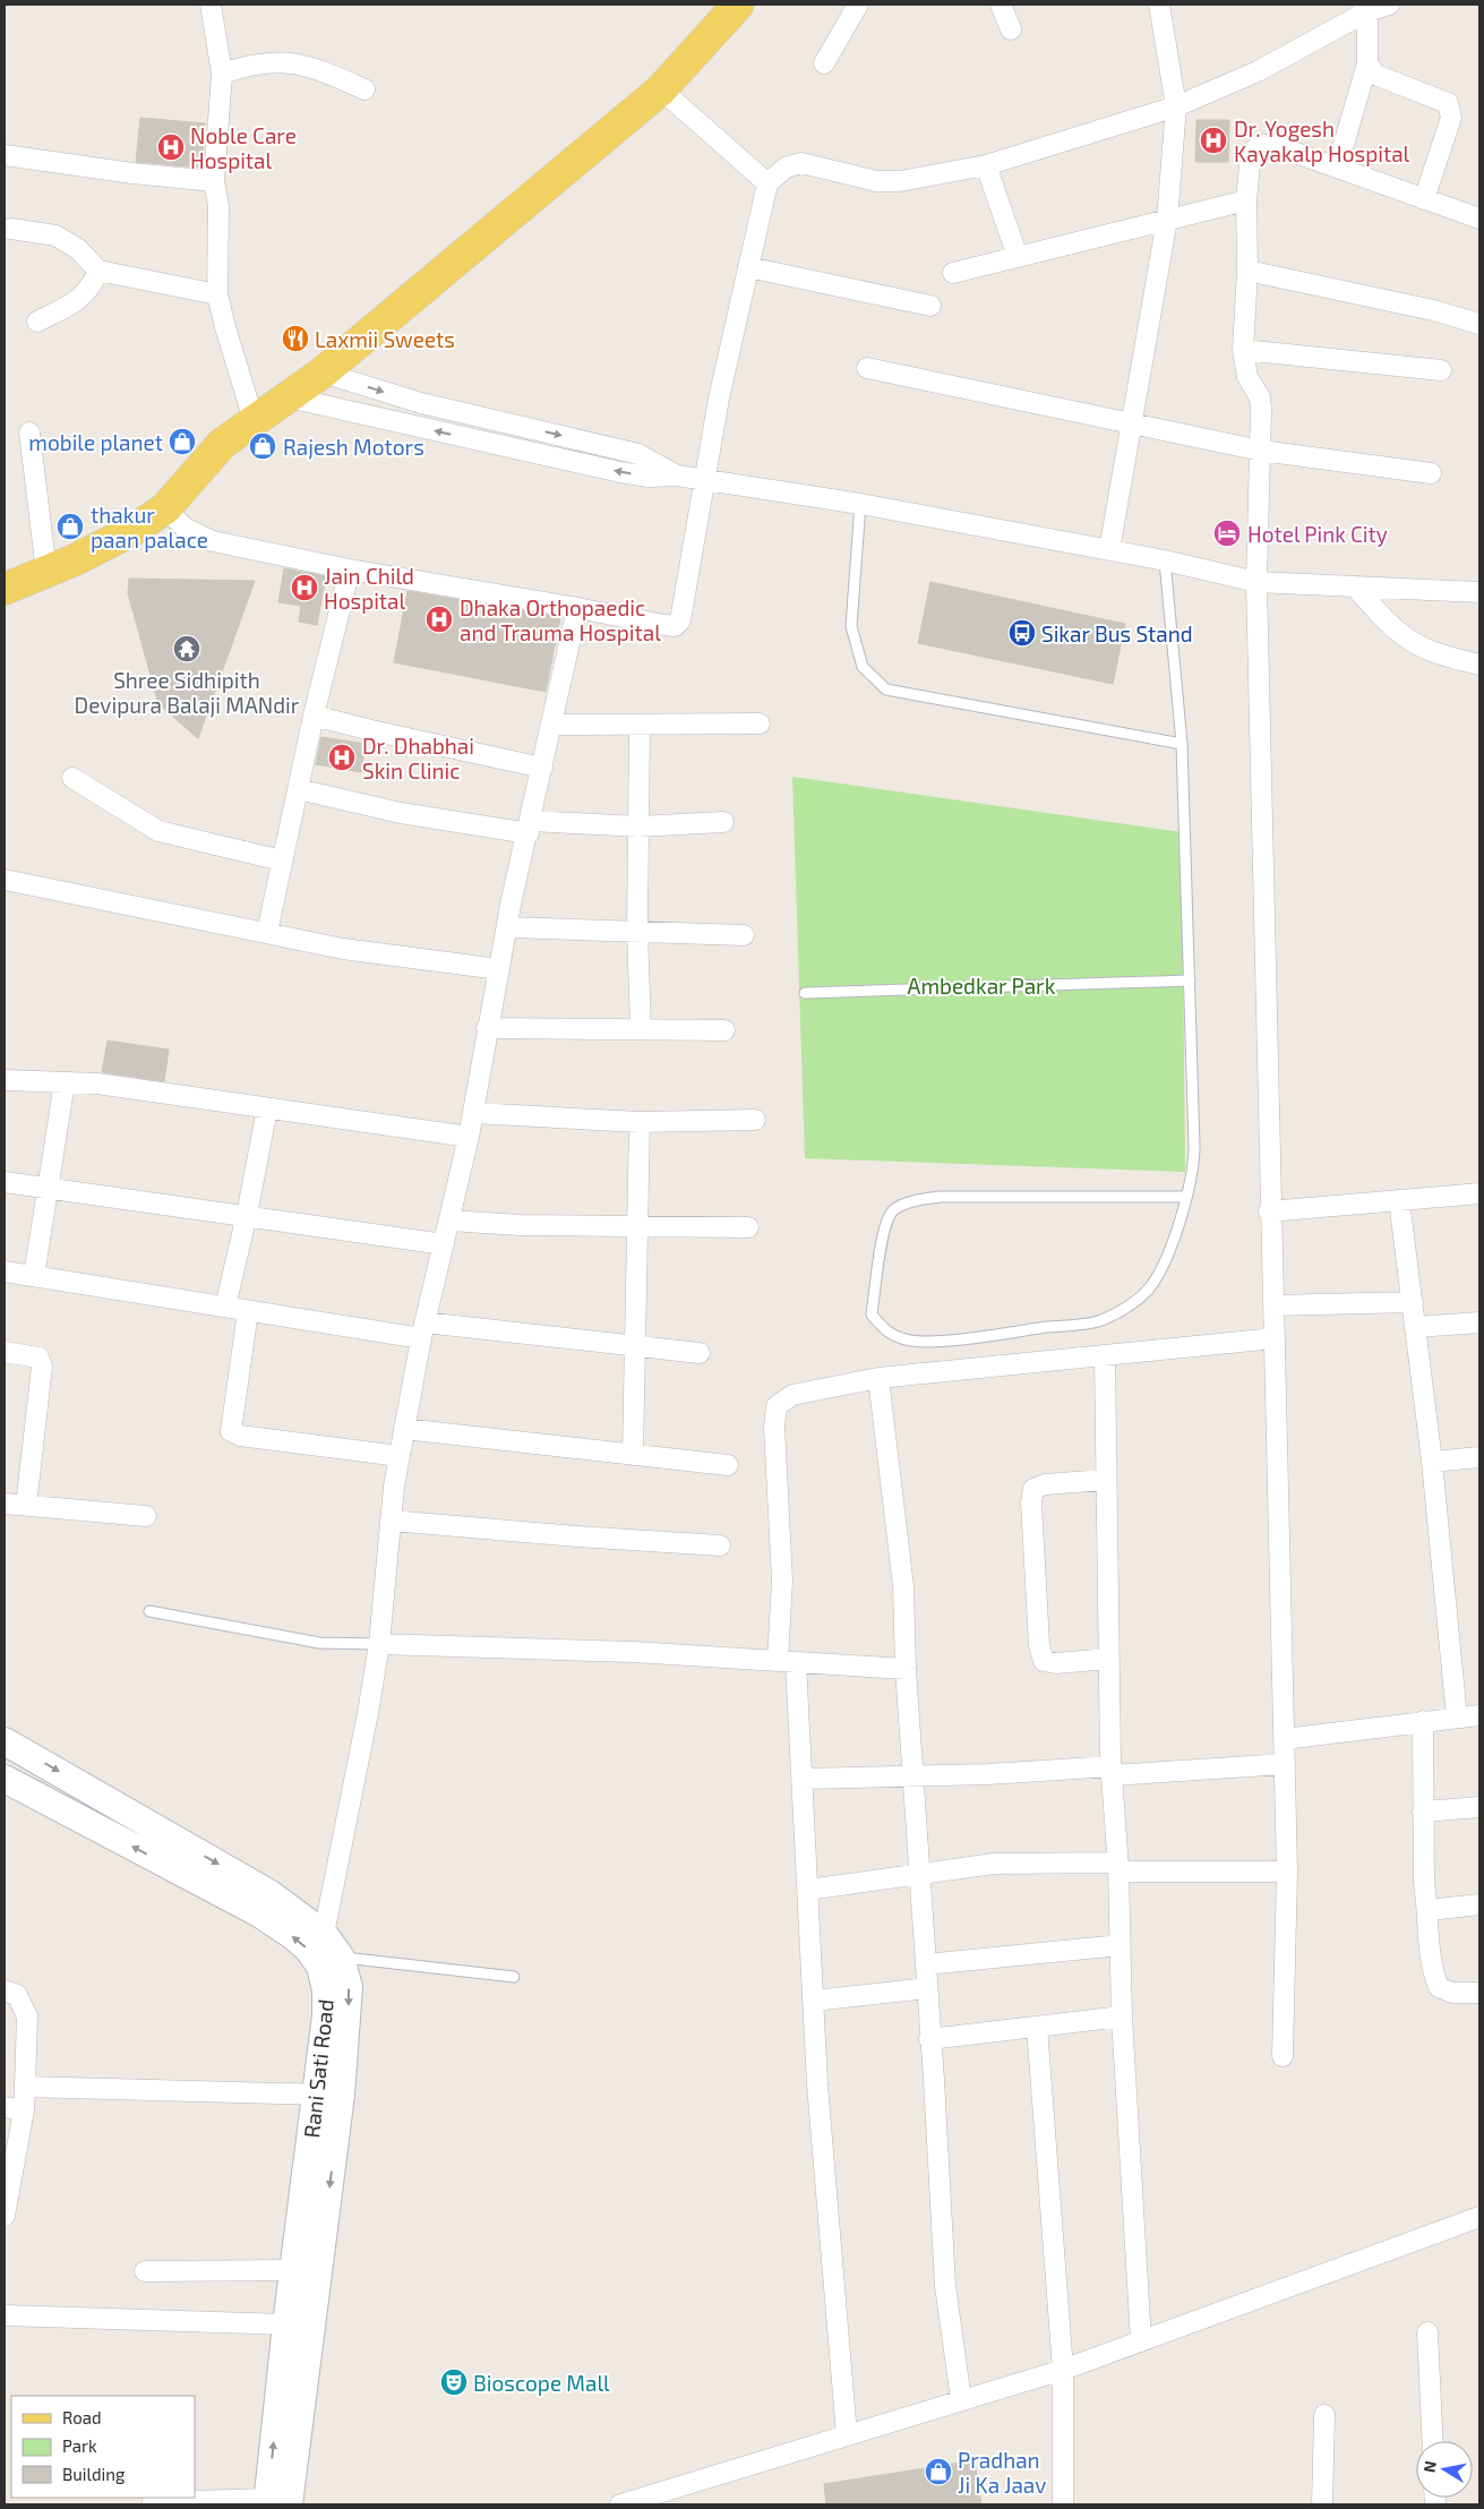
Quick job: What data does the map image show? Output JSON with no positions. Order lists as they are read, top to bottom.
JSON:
{
  "streets": {
    "street": ["Rani Sati Road"]
  },
  "parks": ["Ambedkar Park"],
  "places": {
    "hospital": [
      "Dr. Yogesh Kayakalp Hospital",
      "Noble Care Hospital",
      "Jain Child Hospital",
      "Dhaka Orthopaedic and Trauma Hospital",
      "Dr. Dhabhai Skin Clinic"
    ],
    "restaurant": ["Laxmii Sweets"],
    "shop": [
      "mobile planet",
      "Rajesh Motors",
      "thakur paan palace",
      "Pradhan Ji Ka Jaav"
    ],
    "hotel": ["Hotel Pink City"],
    "bus stop": ["Sikar Bus Stand"],
    "temple": ["Shree Sidhipith Devipura Balaji MANdir"],
    "theatre": ["Bioscope Mall"]
  },
  "legend": ["Road", "Park", "Building"],
  "north": "left"
}
